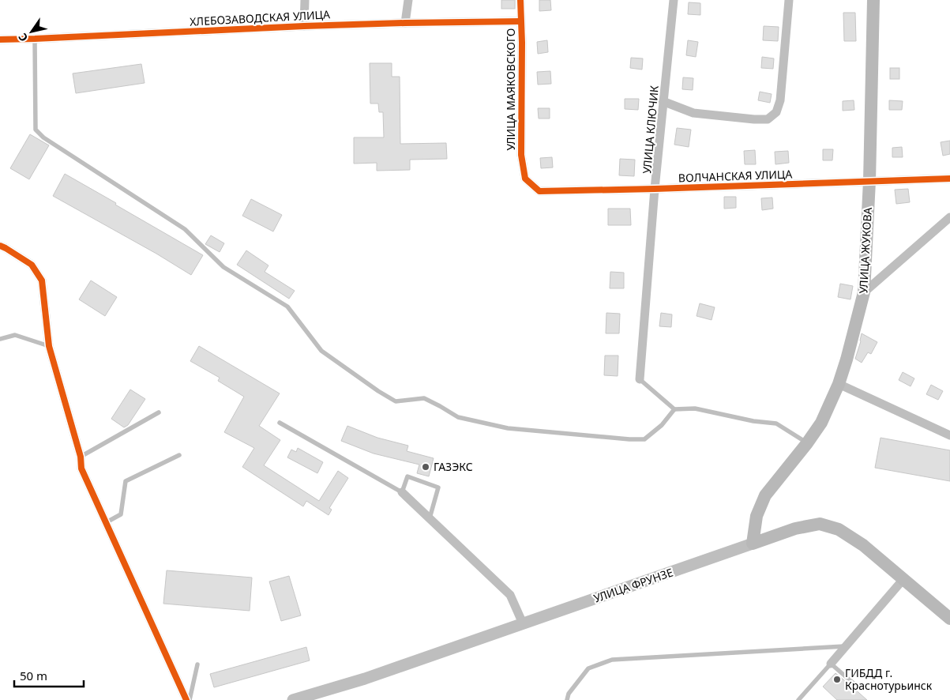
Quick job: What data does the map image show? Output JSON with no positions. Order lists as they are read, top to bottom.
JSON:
{
  "streets": {
    "main road": ["УЛИЦА ЖУКОВА", "УЛИЦА ФРУНЗЕ"],
    "street": [
      "ХЛЕБОЗАВОДСКАЯ УЛИЦА",
      "УЛИЦА МАЯКОВСКОГО",
      "УЛИЦА КЛЮЧИК",
      "ВОЛЧАНСКАЯ УЛИЦА"
    ]
  },
  "crossings": [
    ["ХЛЕБОЗАВОДСКАЯ УЛИЦА", "УЛИЦА МАЯКОВСКОГО"],
    ["УЛИЦА МАЯКОВСКОГО", "ВОЛЧАНСКАЯ УЛИЦА"],
    ["УЛИЦА КЛЮЧИК", "ВОЛЧАНСКАЯ УЛИЦА"],
    ["ВОЛЧАНСКАЯ УЛИЦА", "УЛИЦА ЖУКОВА"],
    ["УЛИЦА ЖУКОВА", "УЛИЦА ФРУНЗЕ"]
  ],
  "places": ["ГАЗЭКС", "ГИБДД г. Краснотурьинск"],
  "scale_bar": "50 m",
  "north": "bottom left"
}
